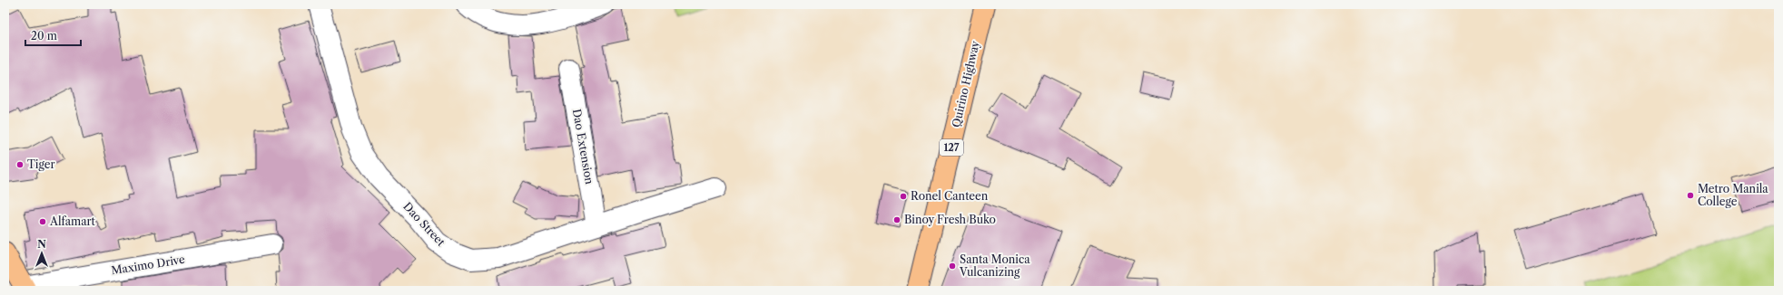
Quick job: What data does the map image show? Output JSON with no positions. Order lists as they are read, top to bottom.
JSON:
{
  "streets": {
    "main road": ["Quirino Highway", "127"],
    "street": ["Dao Extension", "Dao Street", "Maximo Drive"]
  },
  "crossings": [
    ["Dao Extension", "Dao Street"]
  ],
  "places": [
    "Tiger",
    "Metro Manila College",
    "Ronel Canteen",
    "Binoy Fresh Buko",
    "Alfamart",
    "Santa Monica Vulcanizing"
  ],
  "scale_bar": "20 m",
  "north": "top"
}
